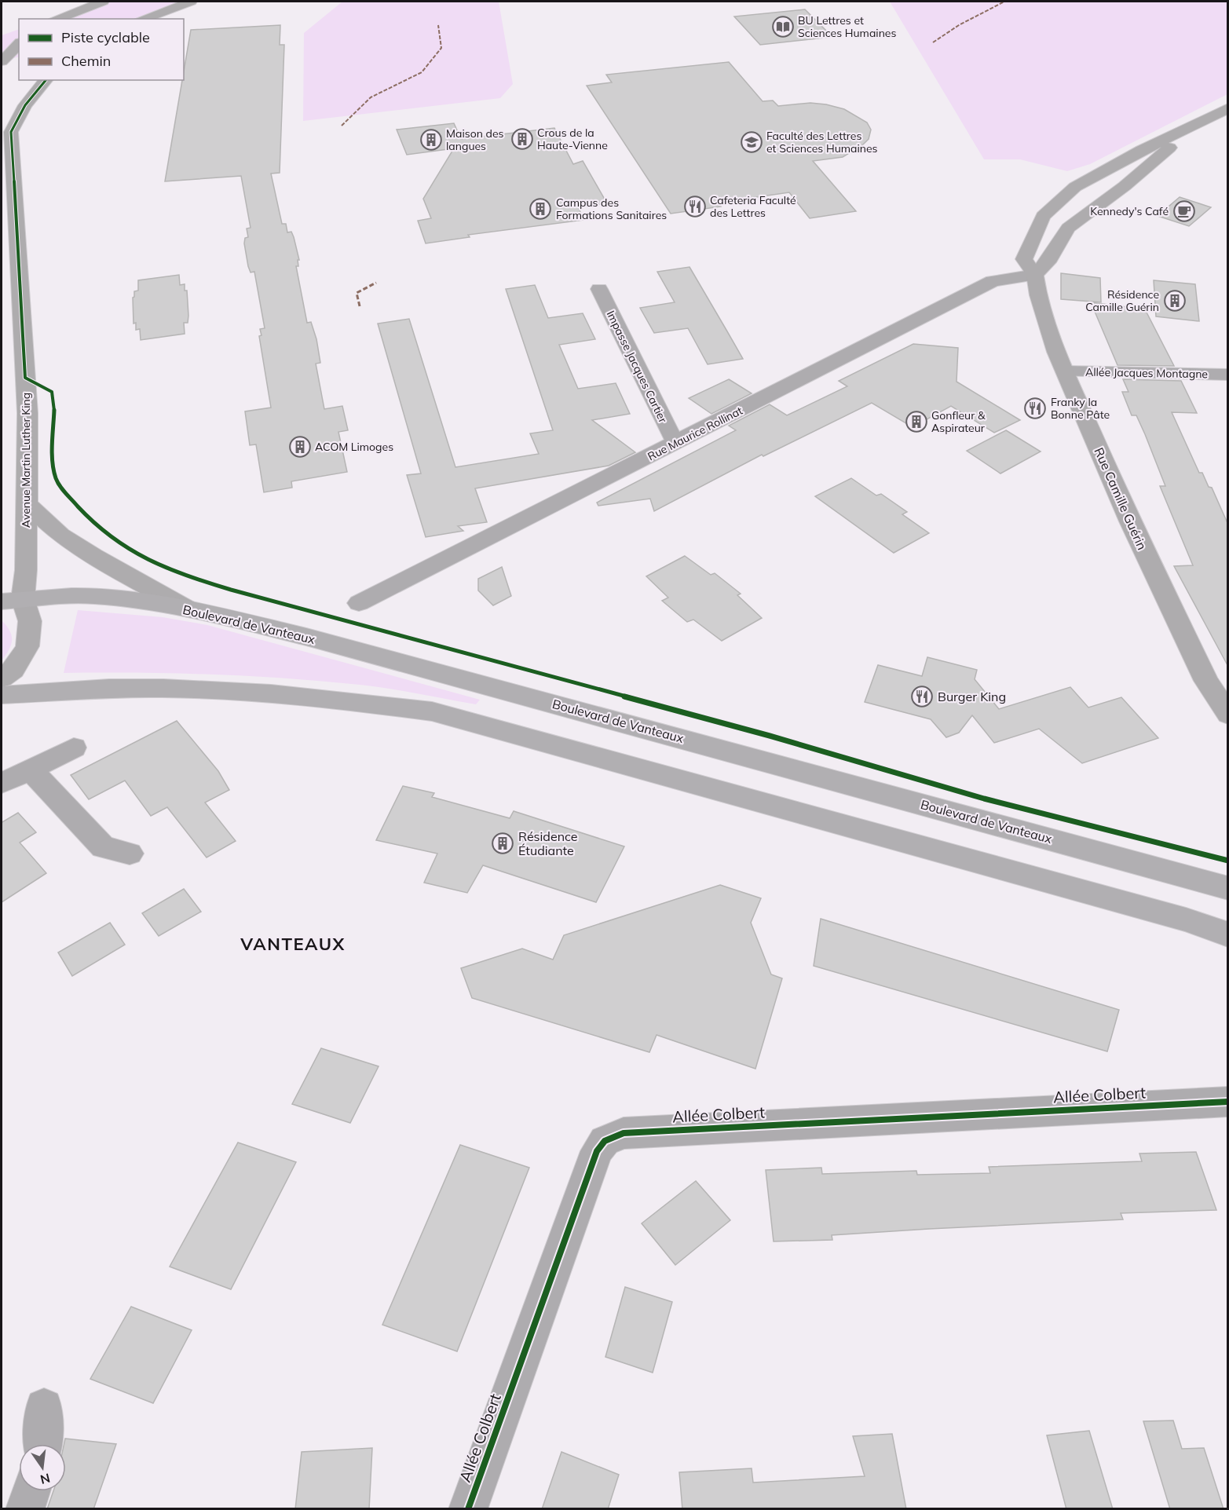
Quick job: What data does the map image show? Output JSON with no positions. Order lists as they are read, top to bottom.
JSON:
{
  "streets": {
    "main road": ["Avenue Martin Luther King", "Rue Camille Guérin", "Boulevard de Vanteaux"],
    "street": [
      "Impasse Jacques Cartier",
      "Allée Jacques Montagne",
      "Rue Maurice Rollinat",
      "Allée Colbert"
    ]
  },
  "crossings": [
    ["Impasse Jacques Cartier", "Rue Maurice Rollinat"],
    ["Allée Jacques Montagne", "Rue Camille Guérin"],
    ["Rue Maurice Rollinat", "Rue Camille Guérin"],
    ["Avenue Martin Luther King", "Boulevard de Vanteaux"]
  ],
  "districts": ["VANTEAUX"],
  "places": {
    "library": ["BU Lettres et Sciences Humaines"],
    "building": [
      "Crous de la Haute-Vienne",
      "Maison des langues",
      "Campus des Formations Sanitaires",
      "Résidence Camille Guérin",
      "Gonfleur & Aspirateur",
      "ACOM Limoges",
      "Résidence Étudiante"
    ],
    "school or university": ["Faculté des Lettres et Sciences Humaines"],
    "restaurant": ["Cafeteria Faculté des Lettres", "Franky la Bonne Pâte", "Burger King"],
    "cafe": ["Kennedy's Café"]
  },
  "legend": ["Piste cyclable", "Chemin"],
  "north": "bottom"
}
